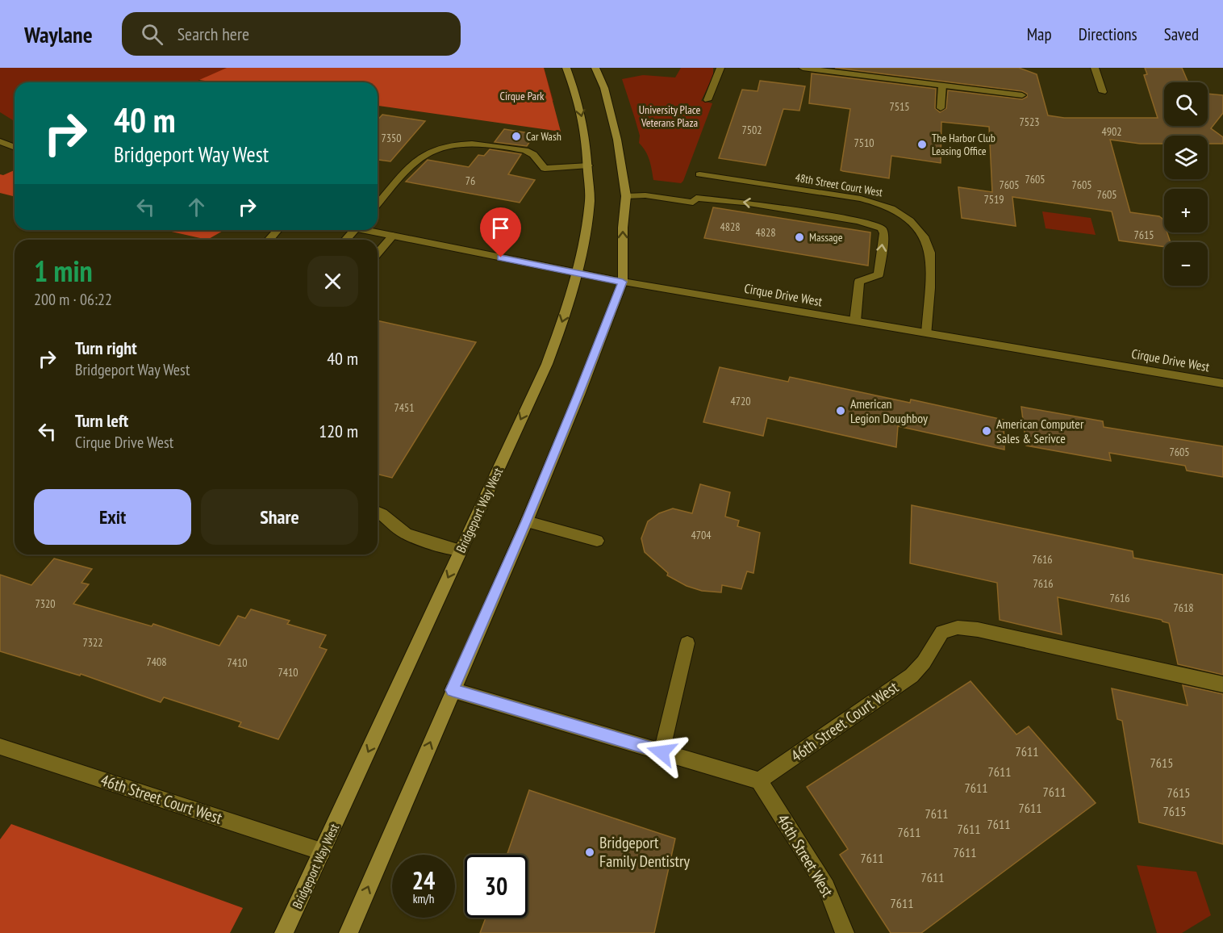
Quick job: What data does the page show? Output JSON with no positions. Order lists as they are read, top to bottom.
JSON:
{
  "streets": {
    "main road": ["Bridgeport Way West"],
    "street": [
      "48th Street Court West",
      "Cirque Drive West",
      "46th Street Court West",
      "46th Street West"
    ]
  },
  "crossings": [
    ["48th Street Court West", "Cirque Drive West"],
    ["Cirque Drive West", "Bridgeport Way West"],
    ["Bridgeport Way West", "46th Street Court West"],
    ["46th Street Court West", "46th Street West"]
  ],
  "parks": ["Cirque Park", "University Place Veterans Plaza"],
  "places": [
    "Car Wash",
    "The Harbor Club Leasing Office",
    "Massage",
    "American Legion Doughboy",
    "American Computer Sales & Serivce",
    "Bridgeport Family Dentistry"
  ],
  "house_numbers": [
    "7515",
    "7523",
    "7502",
    "4902",
    "7350",
    "7510",
    "7605",
    "76",
    "7605",
    "7605",
    "7605",
    "7519",
    "4828",
    "4828",
    "7615",
    "4720",
    "7451",
    "7605",
    "4704",
    "7616",
    "7616",
    "7616",
    "7320",
    "7618",
    "7322",
    "7408",
    "7410",
    "7410",
    "7611",
    "7615",
    "7611",
    "7611",
    "7611",
    "7615",
    "7611",
    "7615",
    "7611",
    "7611",
    "7611",
    "7611",
    "7611",
    "7611",
    "7611",
    "7611"
  ],
  "page": {
    "header": "Waylane",
    "search": "Search here",
    "nav": ["Map", "Directions", "Saved"],
    "map_buttons": ["+", "−"],
    "turn": ["40 m", "Bridgeport Way West"],
    "heading": ["1 min", "200 m · 06:22"],
    "list": [
      {
        "name": "Turn right",
        "note": "Bridgeport Way West",
        "value": "40 m"
      },
      {
        "name": "Turn left",
        "note": "Cirque Drive West",
        "value": "120 m"
      }
    ],
    "buttons": ["Exit", "Share"],
    "speed": "24 km/h",
    "limit": "30"
  }
}
